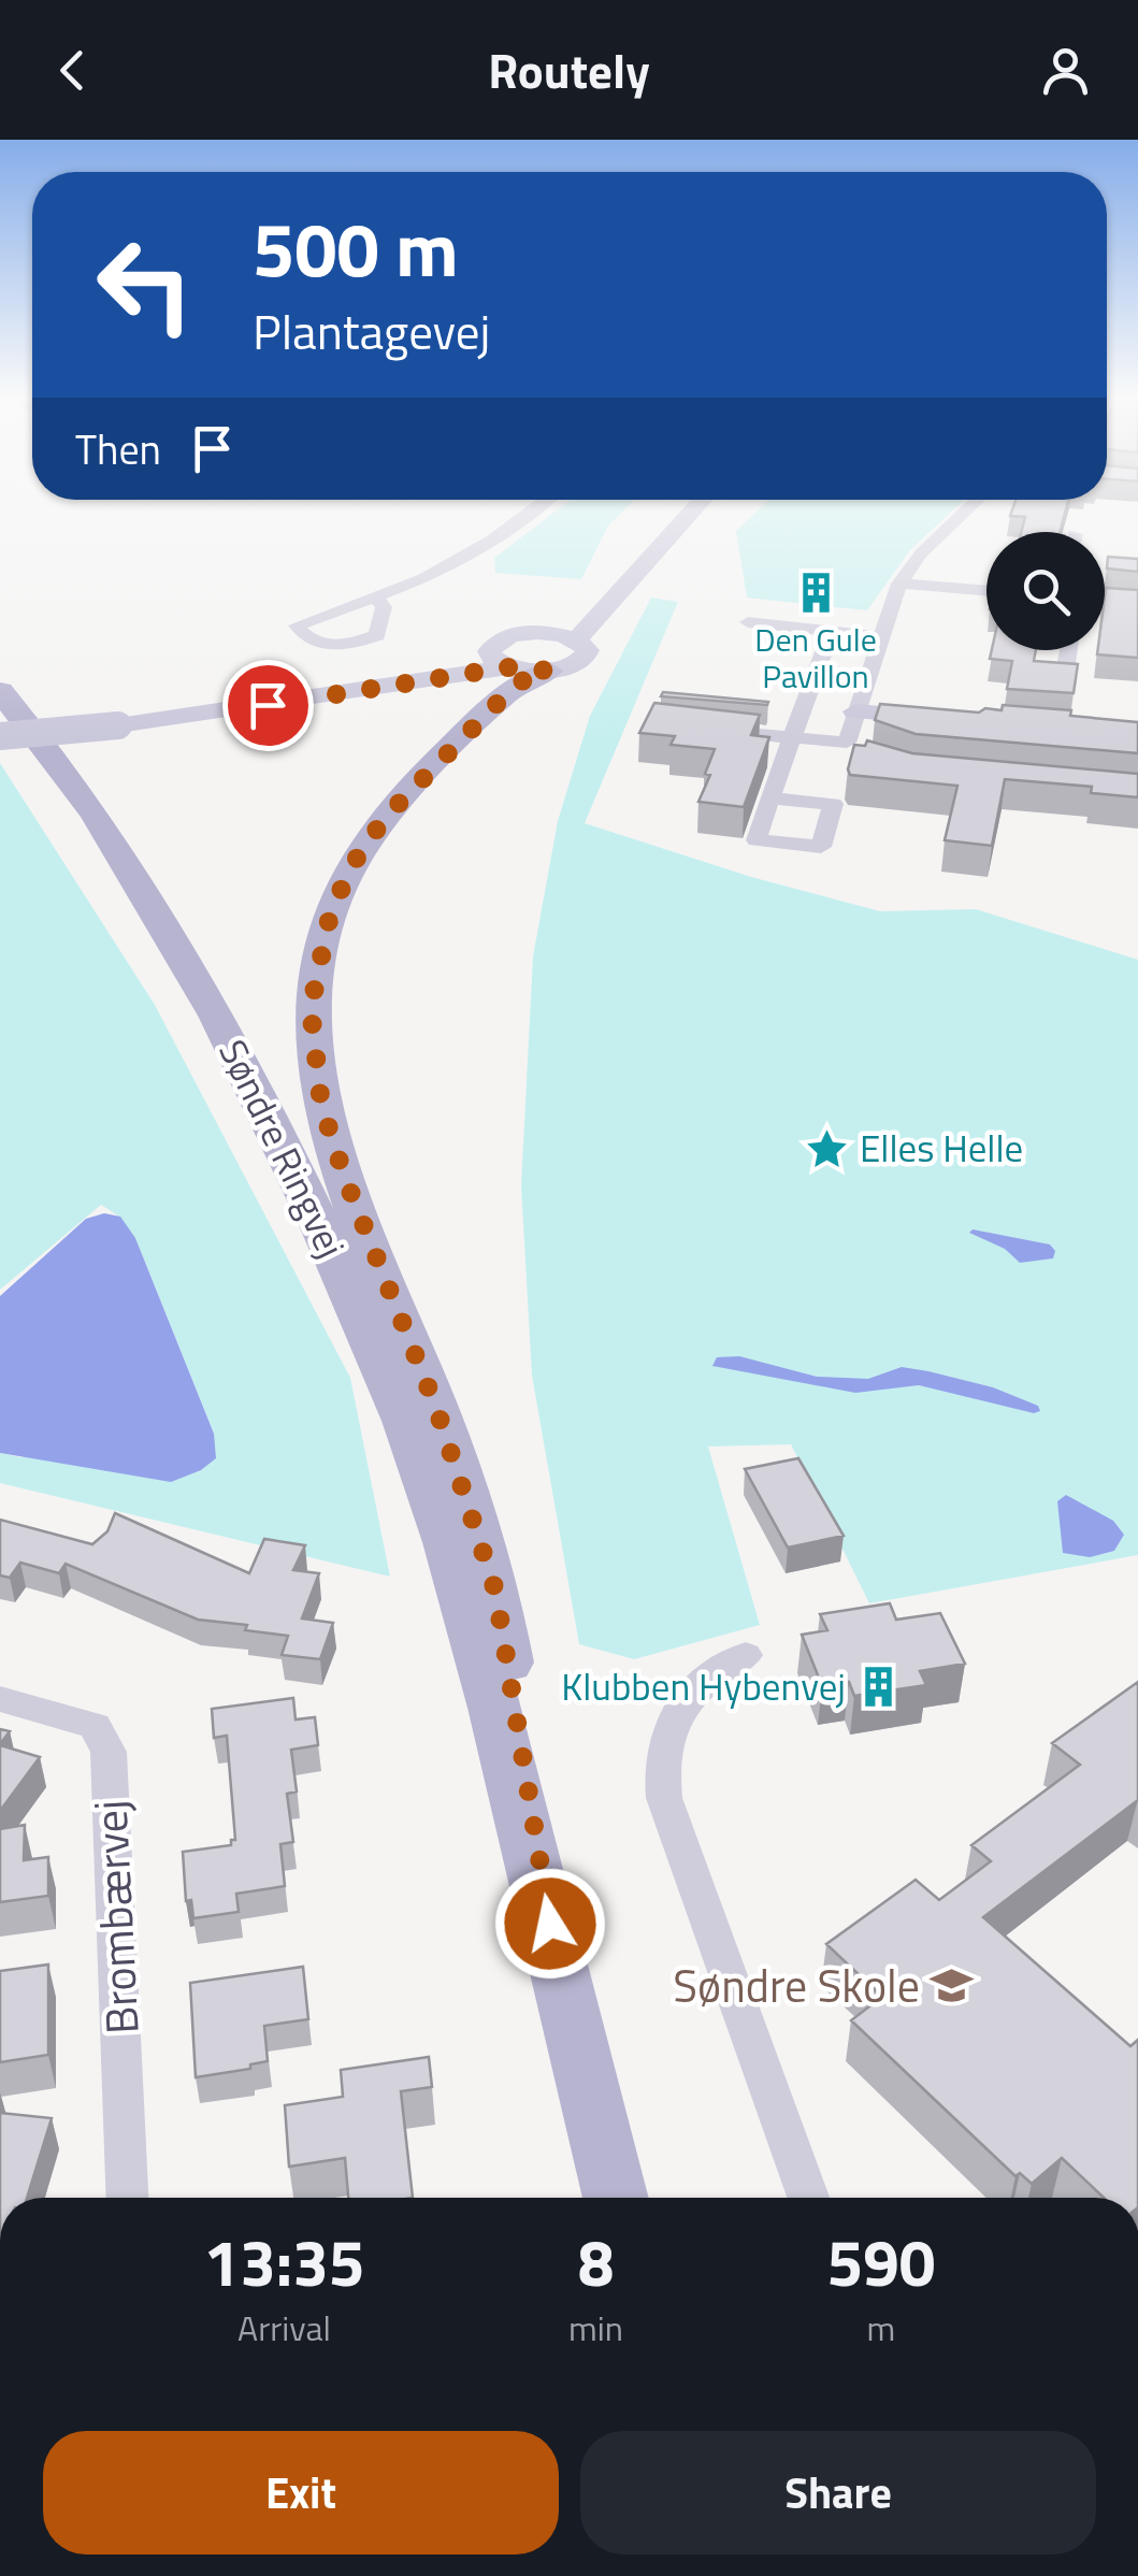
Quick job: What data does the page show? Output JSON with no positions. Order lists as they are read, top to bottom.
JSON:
{
  "streets": {
    "main road": ["Søndre Ringvej"],
    "street": ["Brombærvej"]
  },
  "places": {
    "building": ["Den Gule Pavillon", "Klubben Hybenvej"],
    "place": ["Elles Helle"],
    "school or university": ["Søndre Skole"]
  },
  "page": {
    "header": "Routely",
    "turn": ["500 m", "Plantagevej"],
    "then": "Then",
    "eta": [
      "13:35",
      "Arrival",
      "8",
      "min",
      "590",
      "m"
    ],
    "buttons": ["Exit", "Share"]
  }
}
